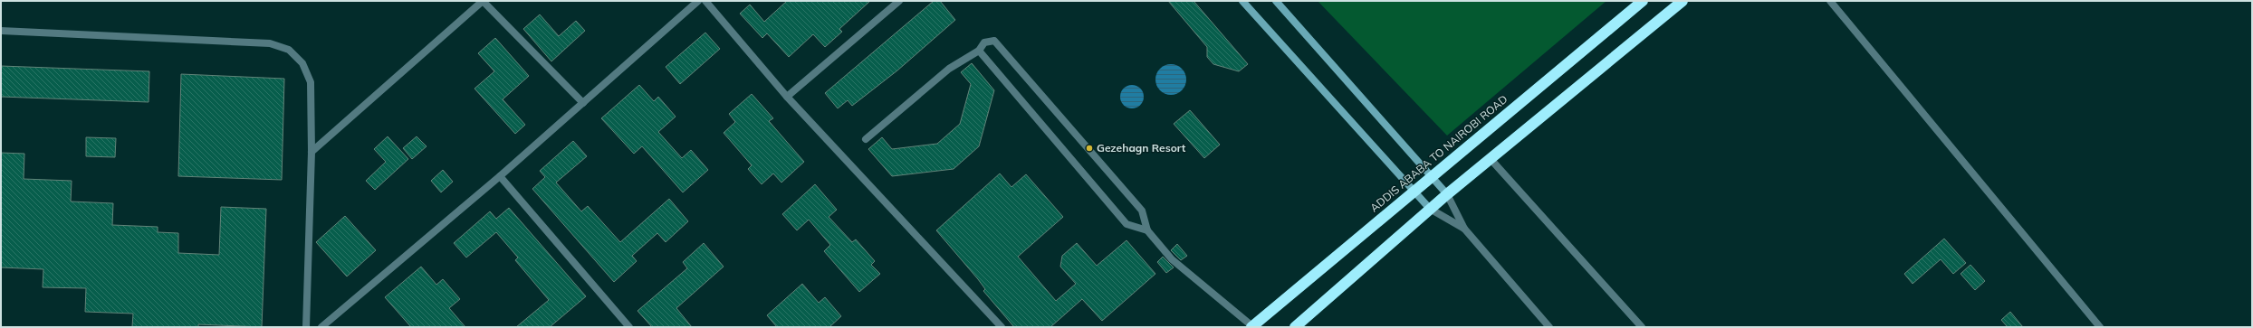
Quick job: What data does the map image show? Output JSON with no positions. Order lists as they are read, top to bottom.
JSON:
{
  "streets": {
    "highway": ["ADDIS ABABA TO NAIROBI ROAD"]
  },
  "places": ["Gezehagn Resort"]
}
